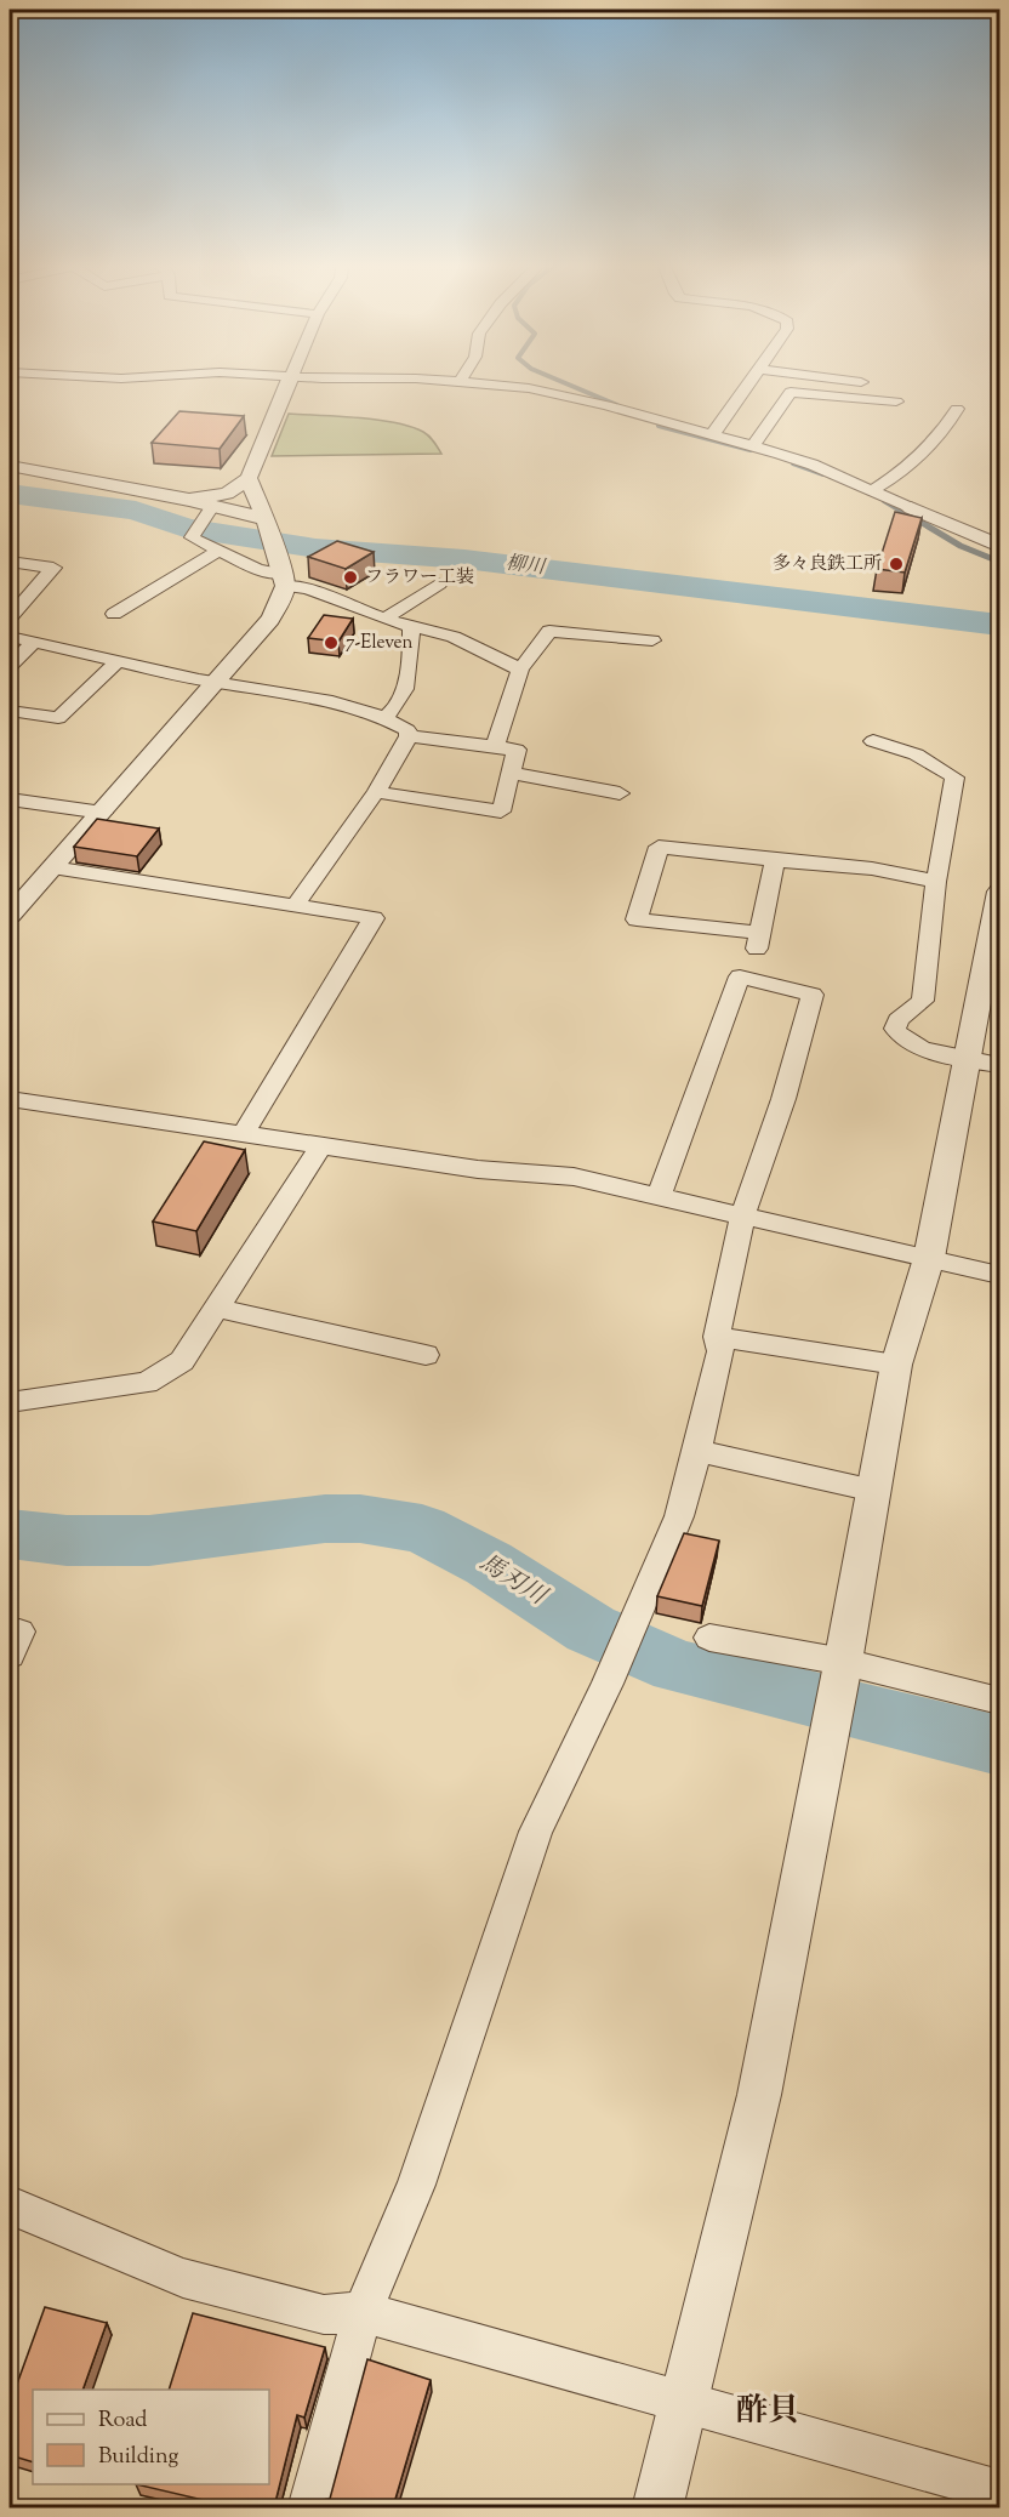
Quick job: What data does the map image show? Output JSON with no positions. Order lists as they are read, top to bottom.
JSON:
{
  "districts": ["酢貝"],
  "water": ["柳川", "馬刃川"],
  "places": ["多々良鉄工所", "フラワー工装", "7-Eleven"],
  "legend": ["Road", "Building"]
}
